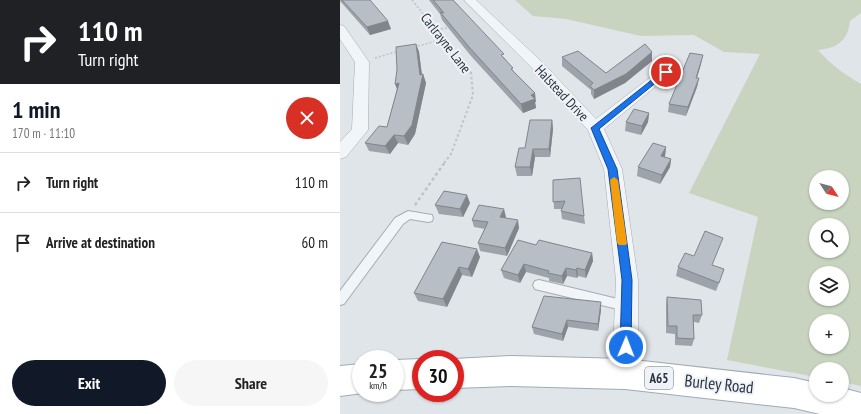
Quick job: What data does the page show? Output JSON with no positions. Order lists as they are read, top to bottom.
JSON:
{
  "streets": {
    "main road": ["A65", "Burley Road"],
    "street": ["Halstead Drive"],
    "path": ["Carlrayne Lane"]
  },
  "crossings": [
    ["Halstead Drive", "Burley Road"]
  ],
  "north": "bottom right",
  "page": {
    "turn": ["110 m", "Turn right"],
    "heading": ["1 min", "170 m · 11:10"],
    "list": [
      {
        "name": "Turn right",
        "value": "110 m"
      },
      {
        "name": "Arrive at destination",
        "value": "60 m"
      }
    ],
    "map_buttons": ["+", "−"],
    "speed": "25 km/h",
    "limit": "30",
    "buttons": ["Exit", "Share"]
  }
}
